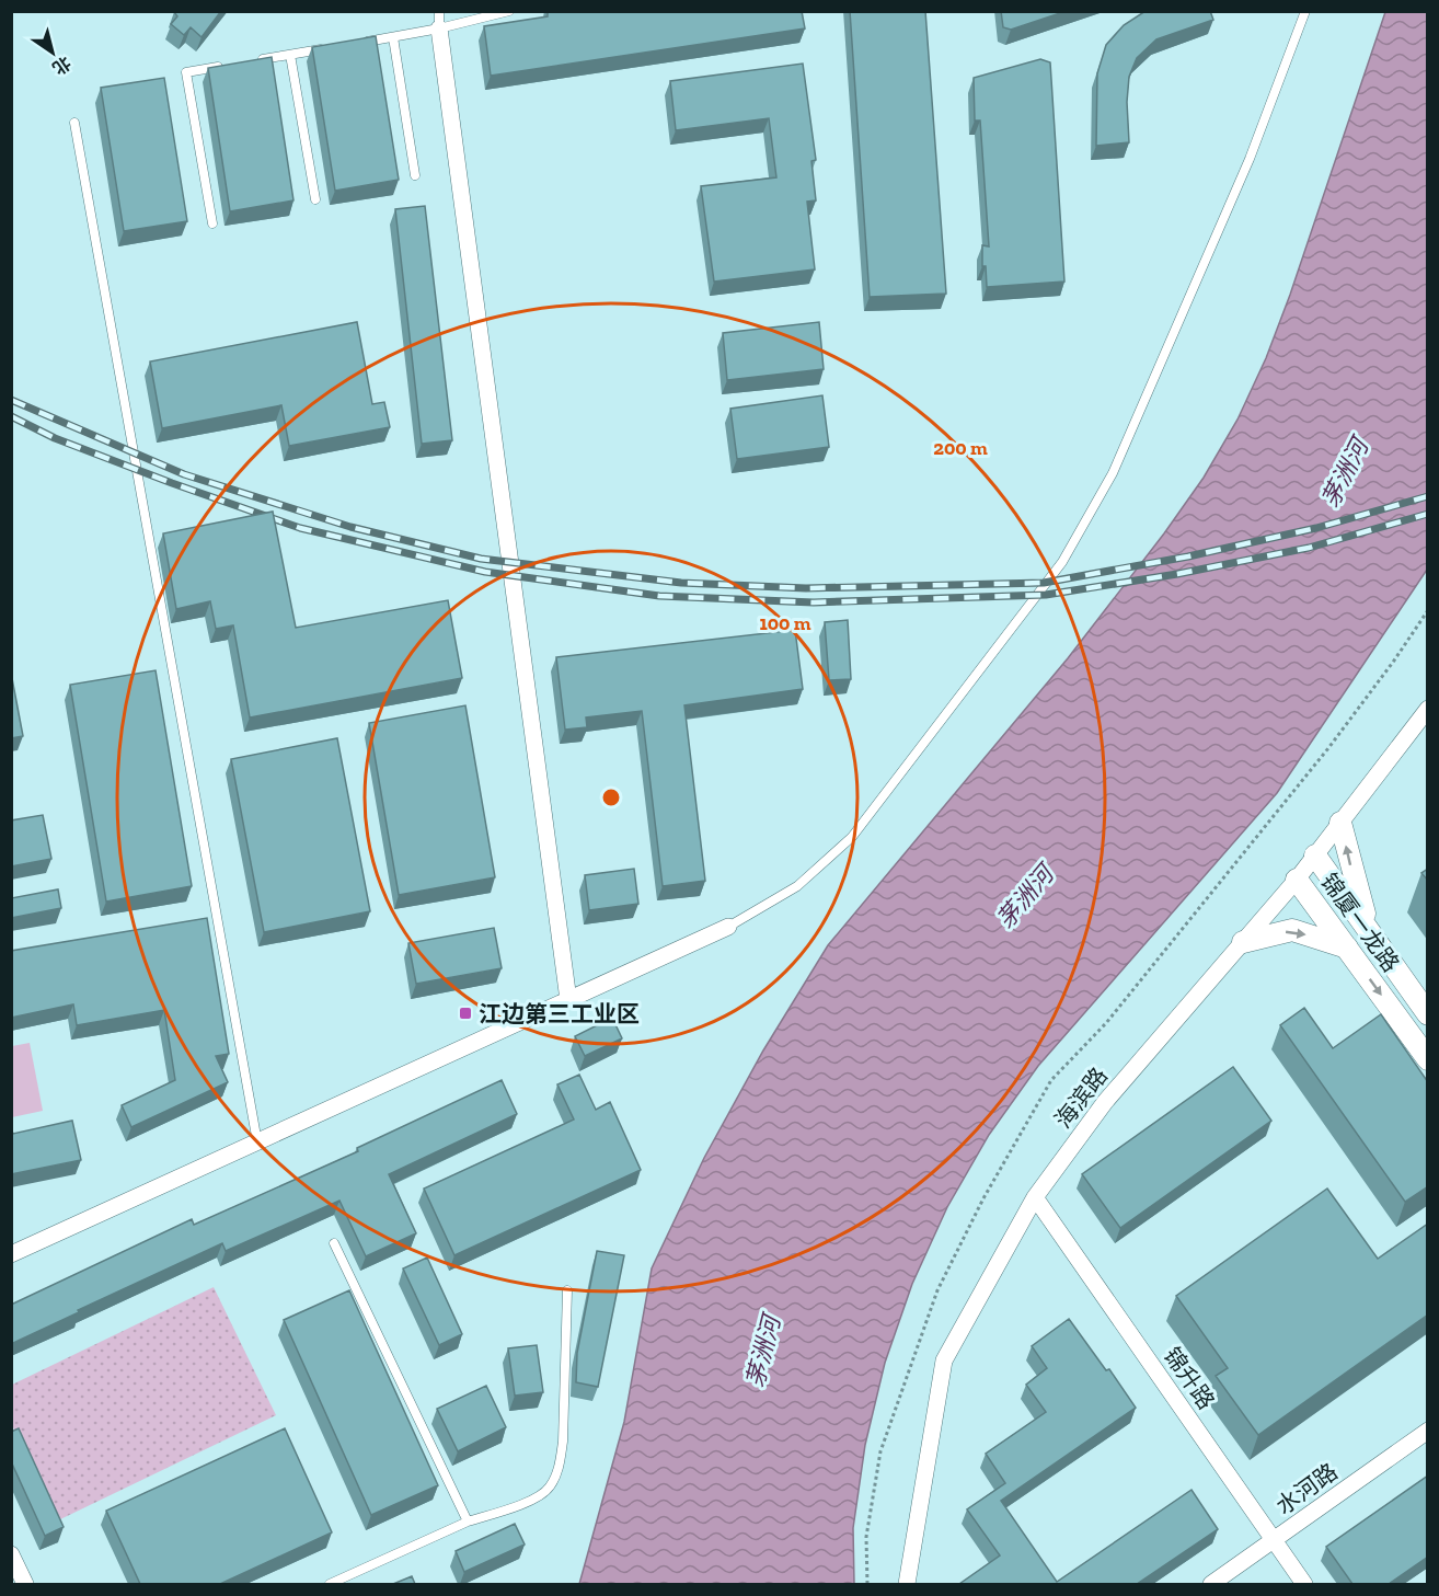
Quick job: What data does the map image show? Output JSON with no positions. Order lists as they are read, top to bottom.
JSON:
{
  "streets": {
    "street": [
      "锦厦一龙路",
      "海滨路",
      "锦升路",
      "水河路"
    ]
  },
  "crossings": [
    ["锦厦一龙路", "海滨路"],
    ["海滨路", "锦升路"],
    ["锦升路", "水河路"]
  ],
  "water": ["茅洲河"],
  "places": {
    "transit": ["江边第三工业区"]
  },
  "north": "bottom right",
  "rings": ["200 m", "100 m"]
}
